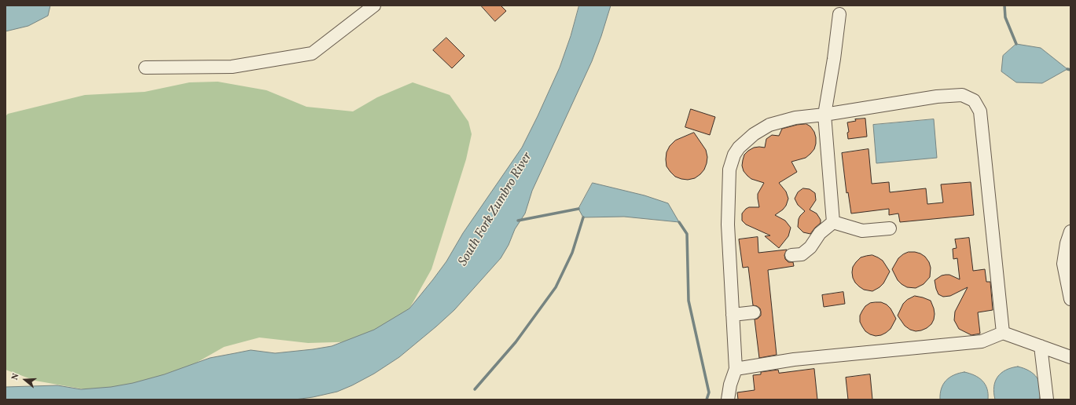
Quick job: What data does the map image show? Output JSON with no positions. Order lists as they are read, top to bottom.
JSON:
{
  "water": ["South Fork Zumbro River"],
  "north": "left"
}
